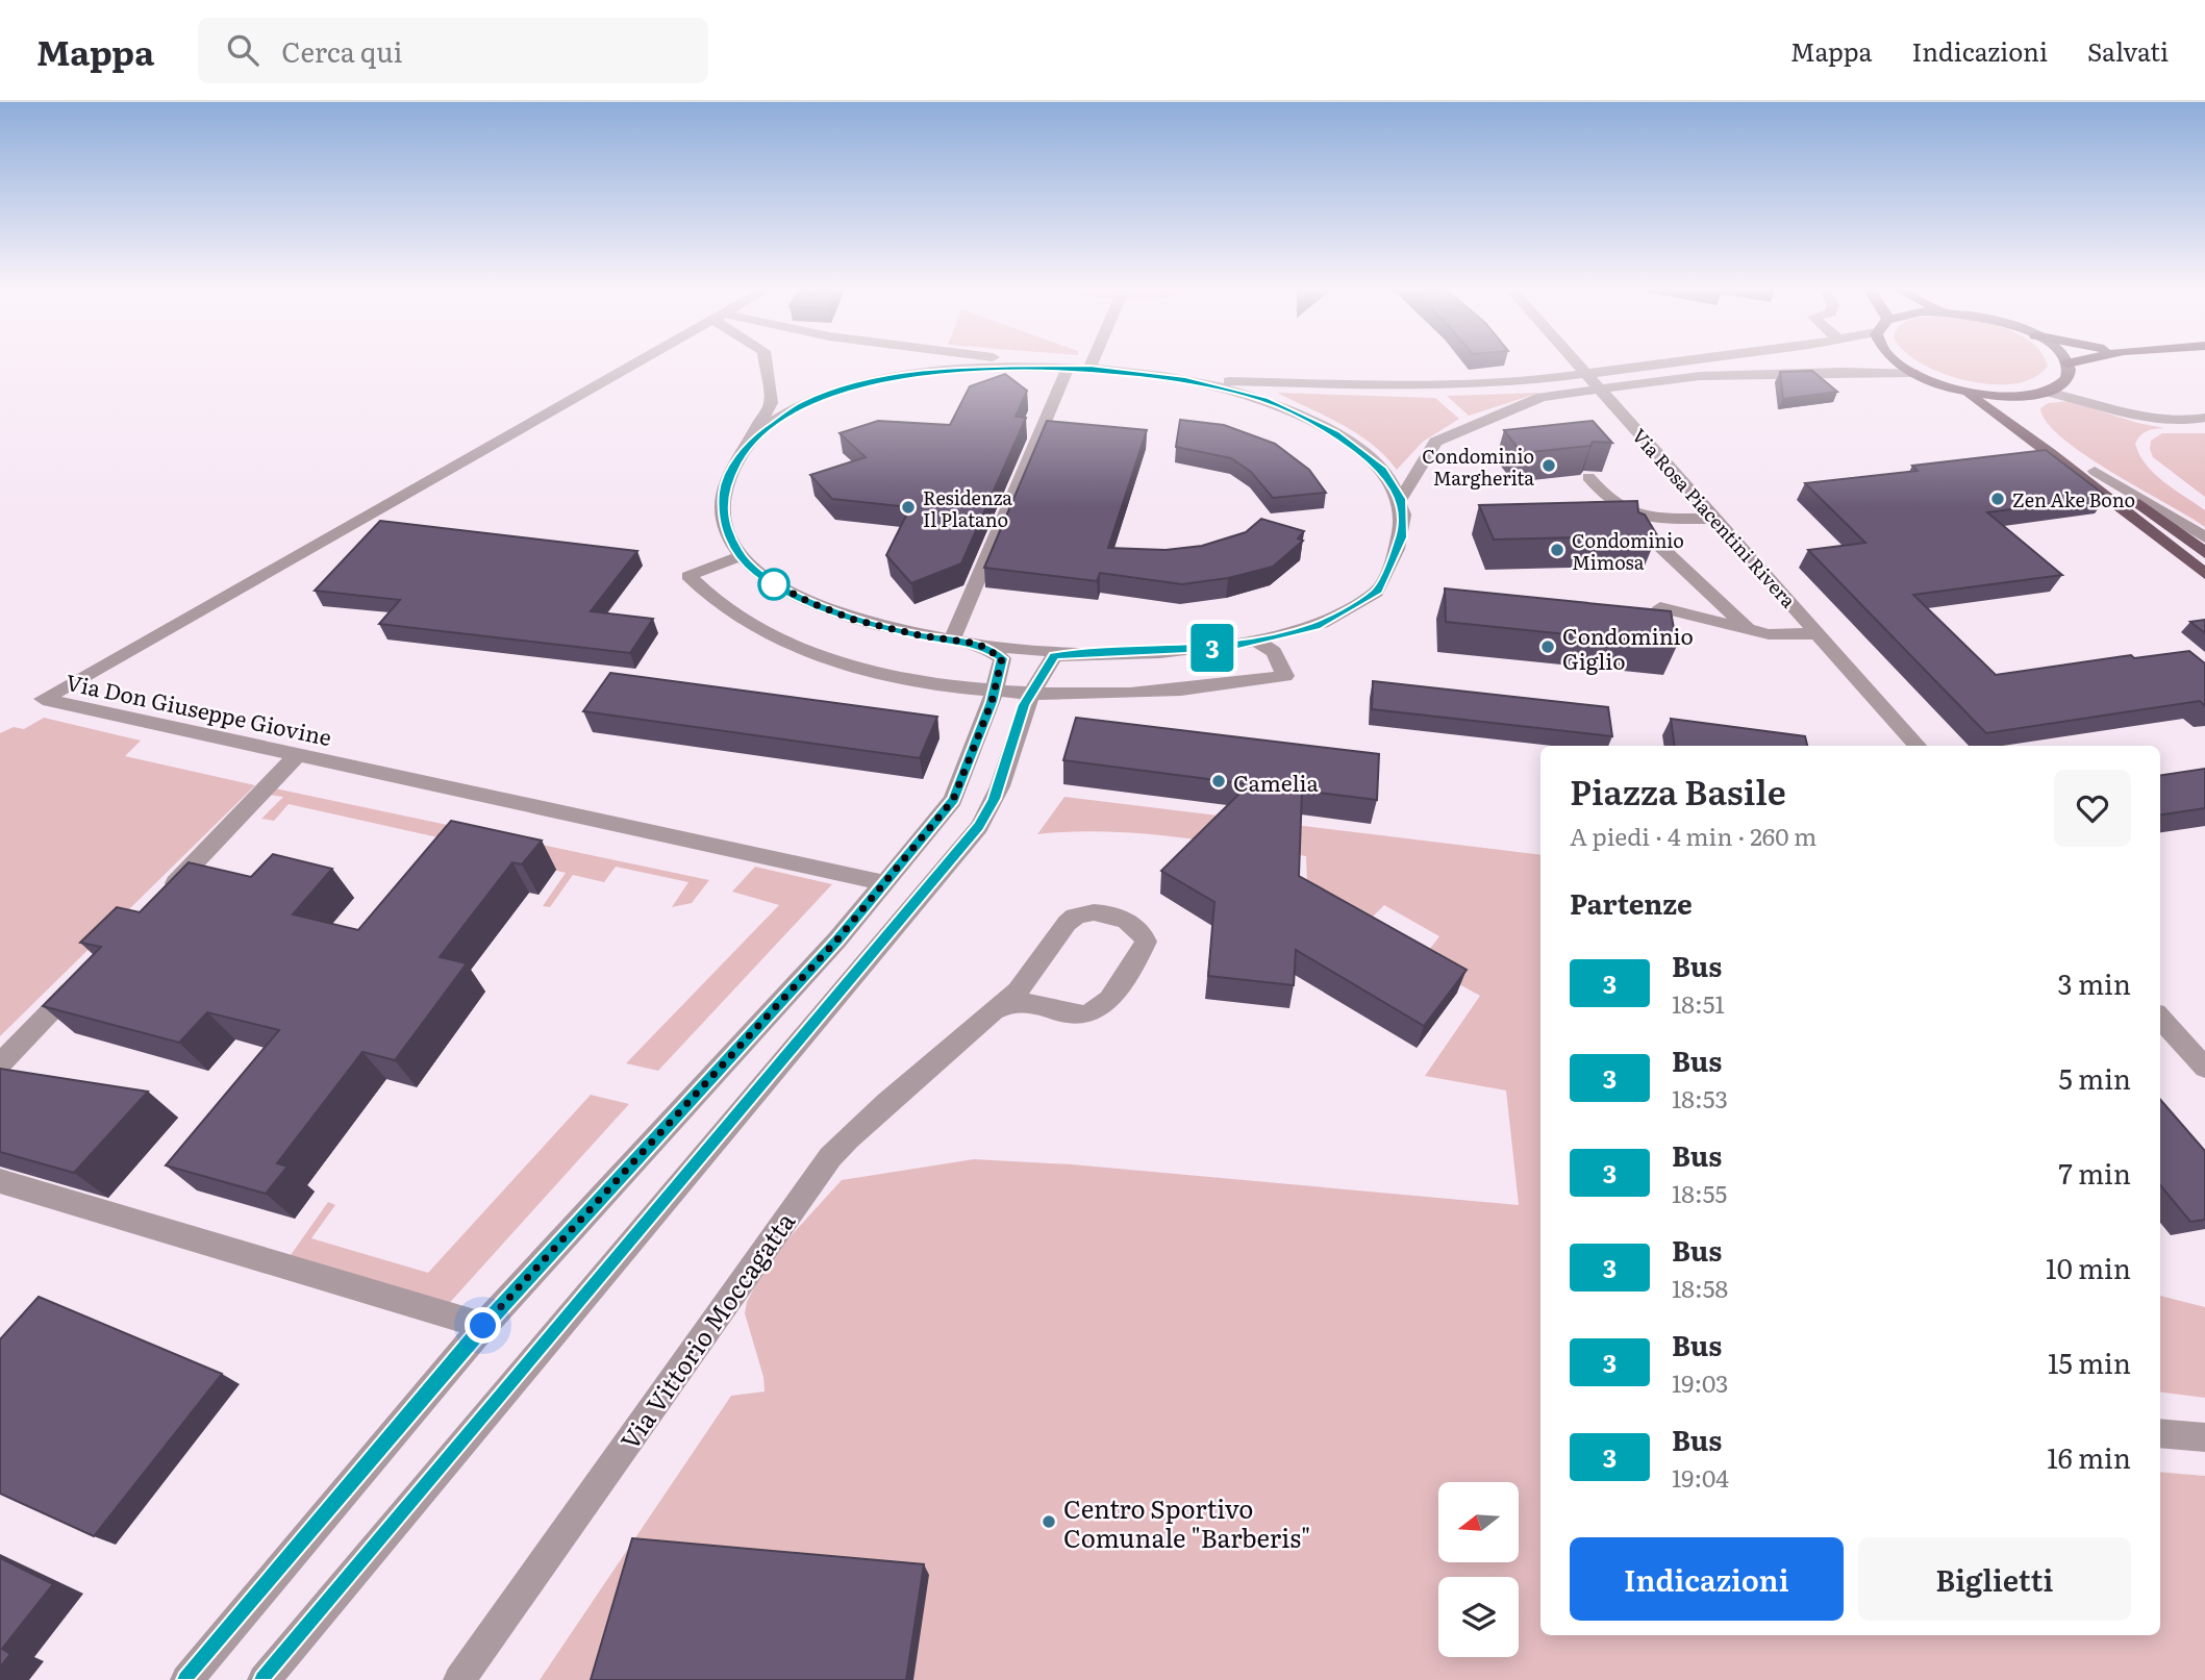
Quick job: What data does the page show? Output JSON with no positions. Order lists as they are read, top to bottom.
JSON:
{
  "streets": {
    "street": ["Via Rosa Piacentini Rivera", "Via Don Giuseppe Giovine", "Via Vittorio Moccagatta"]
  },
  "places": [
    "Condominio Margherita",
    "Zen Ake Bono",
    "Residenza Il Platano",
    "Condominio Mimosa",
    "Condominio Giglio",
    "Camelia",
    "Centro Sportivo Comunale \"Barberis\""
  ],
  "lines": ["bus line 3"],
  "north": "left",
  "page": {
    "header": "Mappa",
    "search": "Cerca qui",
    "nav": ["Mappa", "Indicazioni", "Salvati"],
    "on_map": "3",
    "heading": [
      ["Piazza Basile", "A piedi · 4 min · 260 m"],
      "Partenze"
    ],
    "list": [
      {
        "mark": "3",
        "name": "Bus",
        "note": "18:51",
        "value": "3 min"
      },
      {
        "mark": "3",
        "name": "Bus",
        "note": "18:53",
        "value": "5 min"
      },
      {
        "mark": "3",
        "name": "Bus",
        "note": "18:55",
        "value": "7 min"
      },
      {
        "mark": "3",
        "name": "Bus",
        "note": "18:58",
        "value": "10 min"
      },
      {
        "mark": "3",
        "name": "Bus",
        "note": "19:03",
        "value": "15 min"
      },
      {
        "mark": "3",
        "name": "Bus",
        "note": "19:04",
        "value": "16 min"
      }
    ],
    "buttons": ["Indicazioni", "Biglietti"]
  }
}
